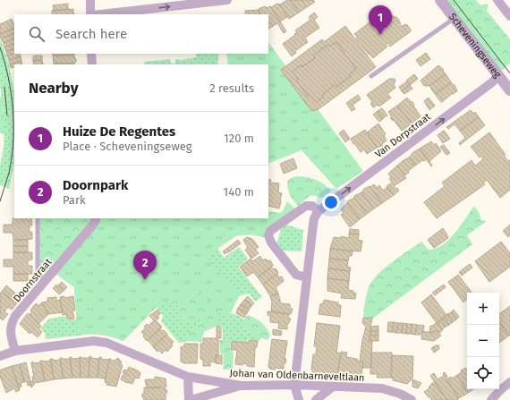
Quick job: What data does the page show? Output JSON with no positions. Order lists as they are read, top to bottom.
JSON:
{
  "streets": {
    "street": [
      "Scheveningseweg",
      "Van Dorpstraat",
      "Doornstraat",
      "Johan van Oldenbarneveltlaan"
    ]
  },
  "crossings": [
    ["Scheveningseweg", "Van Dorpstraat"],
    ["Doornstraat", "Johan van Oldenbarneveltlaan"]
  ],
  "one_way": ["Van Dorpstraat"],
  "page": {
    "pins": ["1", "2"],
    "search": "Search here",
    "heading": ["Nearby", "2 results"],
    "list": [
      {
        "mark": "1",
        "name": "Huize De Regentes",
        "note": "Place · Scheveningseweg",
        "value": "120 m"
      },
      {
        "mark": "2",
        "name": "Doornpark",
        "note": "Park",
        "value": "140 m"
      }
    ],
    "map_buttons": ["+", "−"]
  }
}
